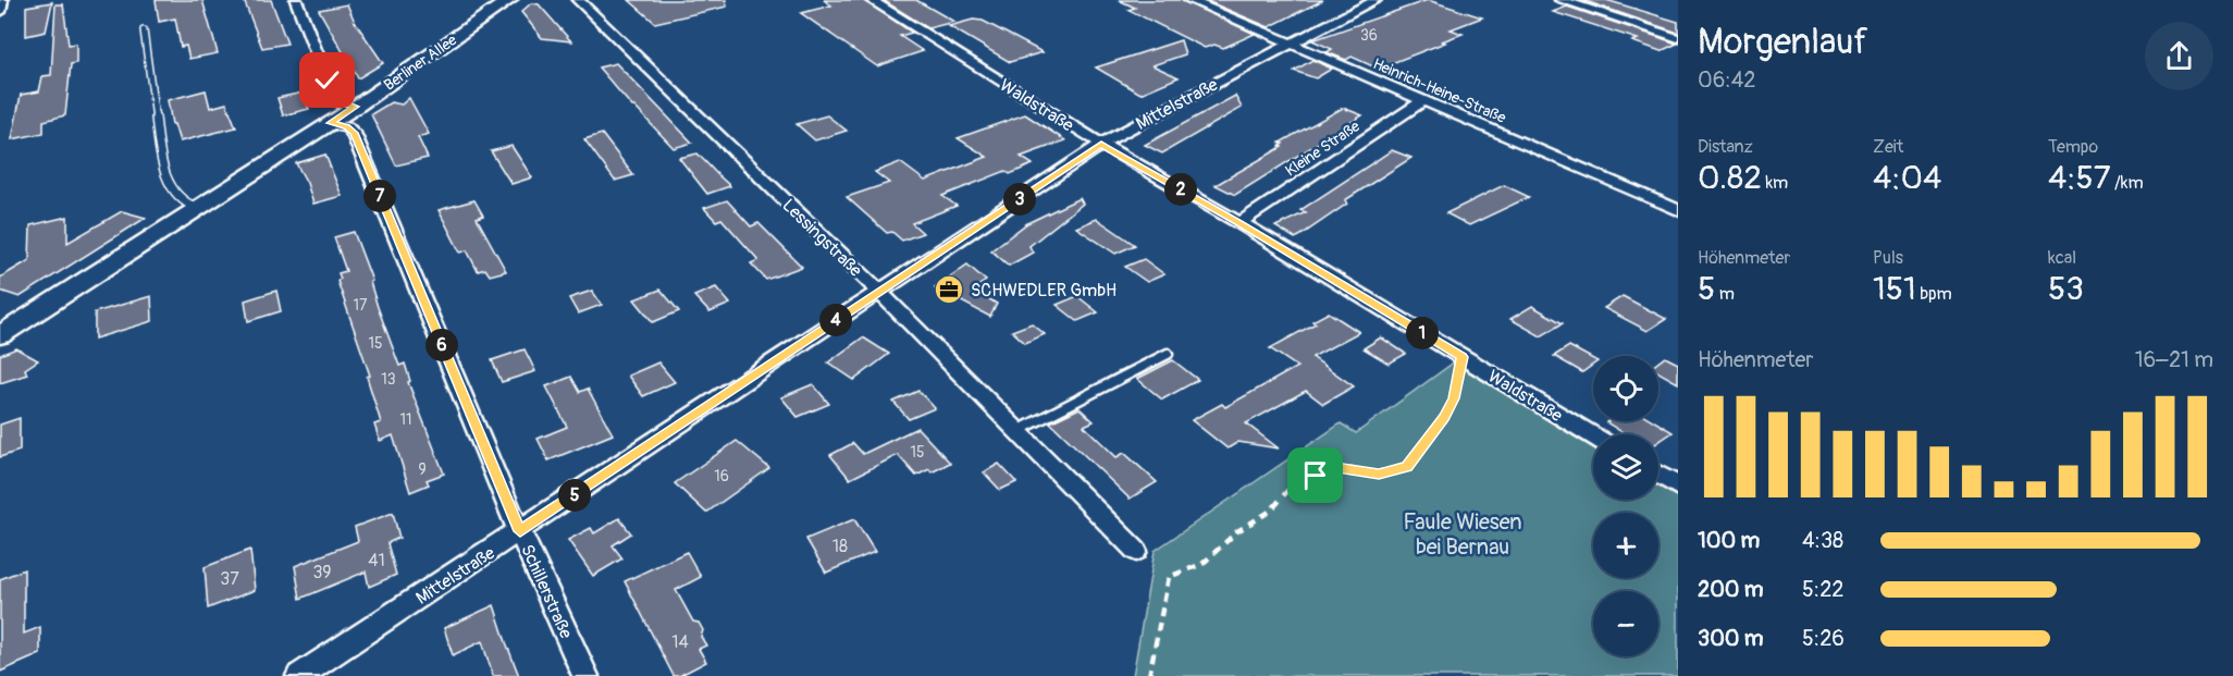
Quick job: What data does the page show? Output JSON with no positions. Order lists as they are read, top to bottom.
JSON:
{
  "streets": {
    "street": [
      "Berliner Allee",
      "Heinrich-Heine-Straße",
      "Mittelstraße",
      "Waldstraße",
      "Kleine Straße",
      "Lessingstraße",
      "Schillerstraße"
    ]
  },
  "crossings": [
    ["Berliner Allee", "Schillerstraße"],
    ["Heinrich-Heine-Straße", "Mittelstraße"],
    ["Heinrich-Heine-Straße", "Kleine Straße"],
    ["Mittelstraße", "Waldstraße"],
    ["Mittelstraße", "Lessingstraße"],
    ["Mittelstraße", "Schillerstraße"],
    ["Waldstraße", "Kleine Straße"]
  ],
  "parks": ["Faule Wiesen bei Bernau"],
  "places": {
    "office": ["SCHWEDLER GmbH"]
  },
  "house_numbers": [
    "36",
    "17",
    "15",
    "13",
    "11",
    "15",
    "9",
    "16",
    "18",
    "41",
    "39",
    "37",
    "14"
  ],
  "page": {
    "heading": ["Morgenlauf", "06:42"],
    "stats": [
      ["Distanz", "0.82 km"],
      ["Zeit", "4:04"],
      ["Tempo", "4:57 /km"],
      ["Höhenmeter", "5 m"],
      ["Puls", "151 bpm"],
      ["kcal", "53"]
    ],
    "pins": [
      "2",
      "7",
      "3",
      "4",
      "1",
      "6",
      "5"
    ],
    "chart": ["Höhenmeter", "16–21 m"],
    "map_buttons": ["+", "−"],
    "list": [
      {
        "name": "100 m",
        "note": "4:38"
      },
      {
        "name": "200 m",
        "note": "5:22"
      },
      {
        "name": "300 m",
        "note": "5:26"
      }
    ]
  }
}
